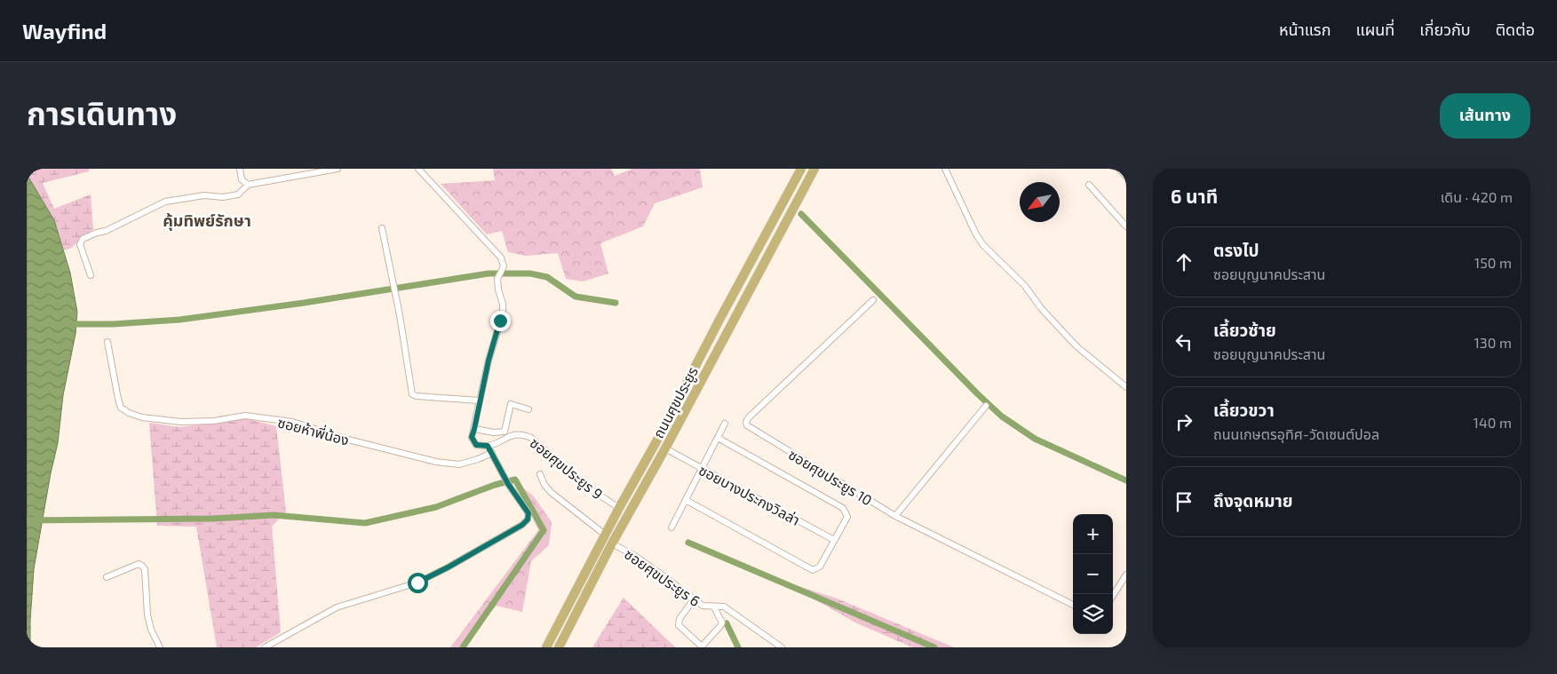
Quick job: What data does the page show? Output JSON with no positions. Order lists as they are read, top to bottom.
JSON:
{
  "streets": {
    "main road": ["ถนนศุขประยูร"],
    "street": [
      "ซอยห้าพี่น้อง",
      "ซอยศุขประยูร 9",
      "ซอยศุขประยูร 10",
      "ซอยบางประกงวิลล่า",
      "ซอยศุขประยูร 6"
    ]
  },
  "crossings": [
    ["ถนนศุขประยูร", "ซอยศุขประยูร 9"],
    ["ถนนศุขประยูร", "ซอยบางประกงวิลล่า"],
    ["ถนนศุขประยูร", "ซอยศุขประยูร 6"]
  ],
  "districts": ["คุ้มทิพย์รักษา"],
  "north": "bottom left",
  "page": {
    "header": "Wayfind",
    "nav": [
      "หน้าแรก",
      "แผนที่",
      "เกี่ยวกับ",
      "ติดต่อ"
    ],
    "title": "การเดินทาง",
    "buttons": "เส้นทาง",
    "heading": ["6 นาที", "เดิน · 420 m"],
    "list": [
      ["ตรงไป", "ซอยบุญนาคประสาน", "150 m"],
      ["เลี้ยวซ้าย", "ซอยบุญนาคประสาน", "130 m"],
      ["เลี้ยวขวา", "ถนนเกษตรอุทิศ-วัดเซนต์ปอล", "140 m"],
      "ถึงจุดหมาย"
    ],
    "map_buttons": ["+", "−"]
  }
}
